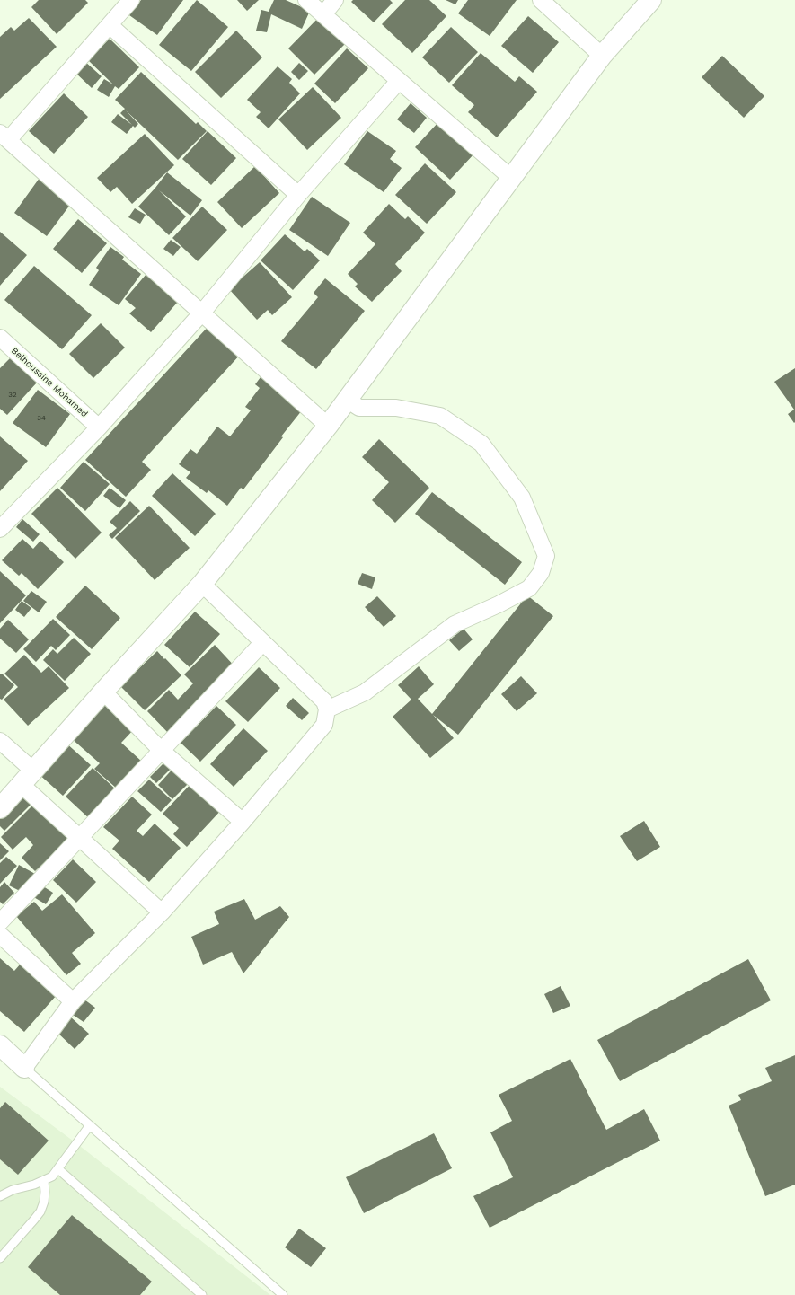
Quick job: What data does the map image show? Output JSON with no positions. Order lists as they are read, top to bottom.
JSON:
{
  "streets": {
    "street": ["Belhoussine Mohamed"]
  },
  "house_numbers": ["32", "34"]
}
